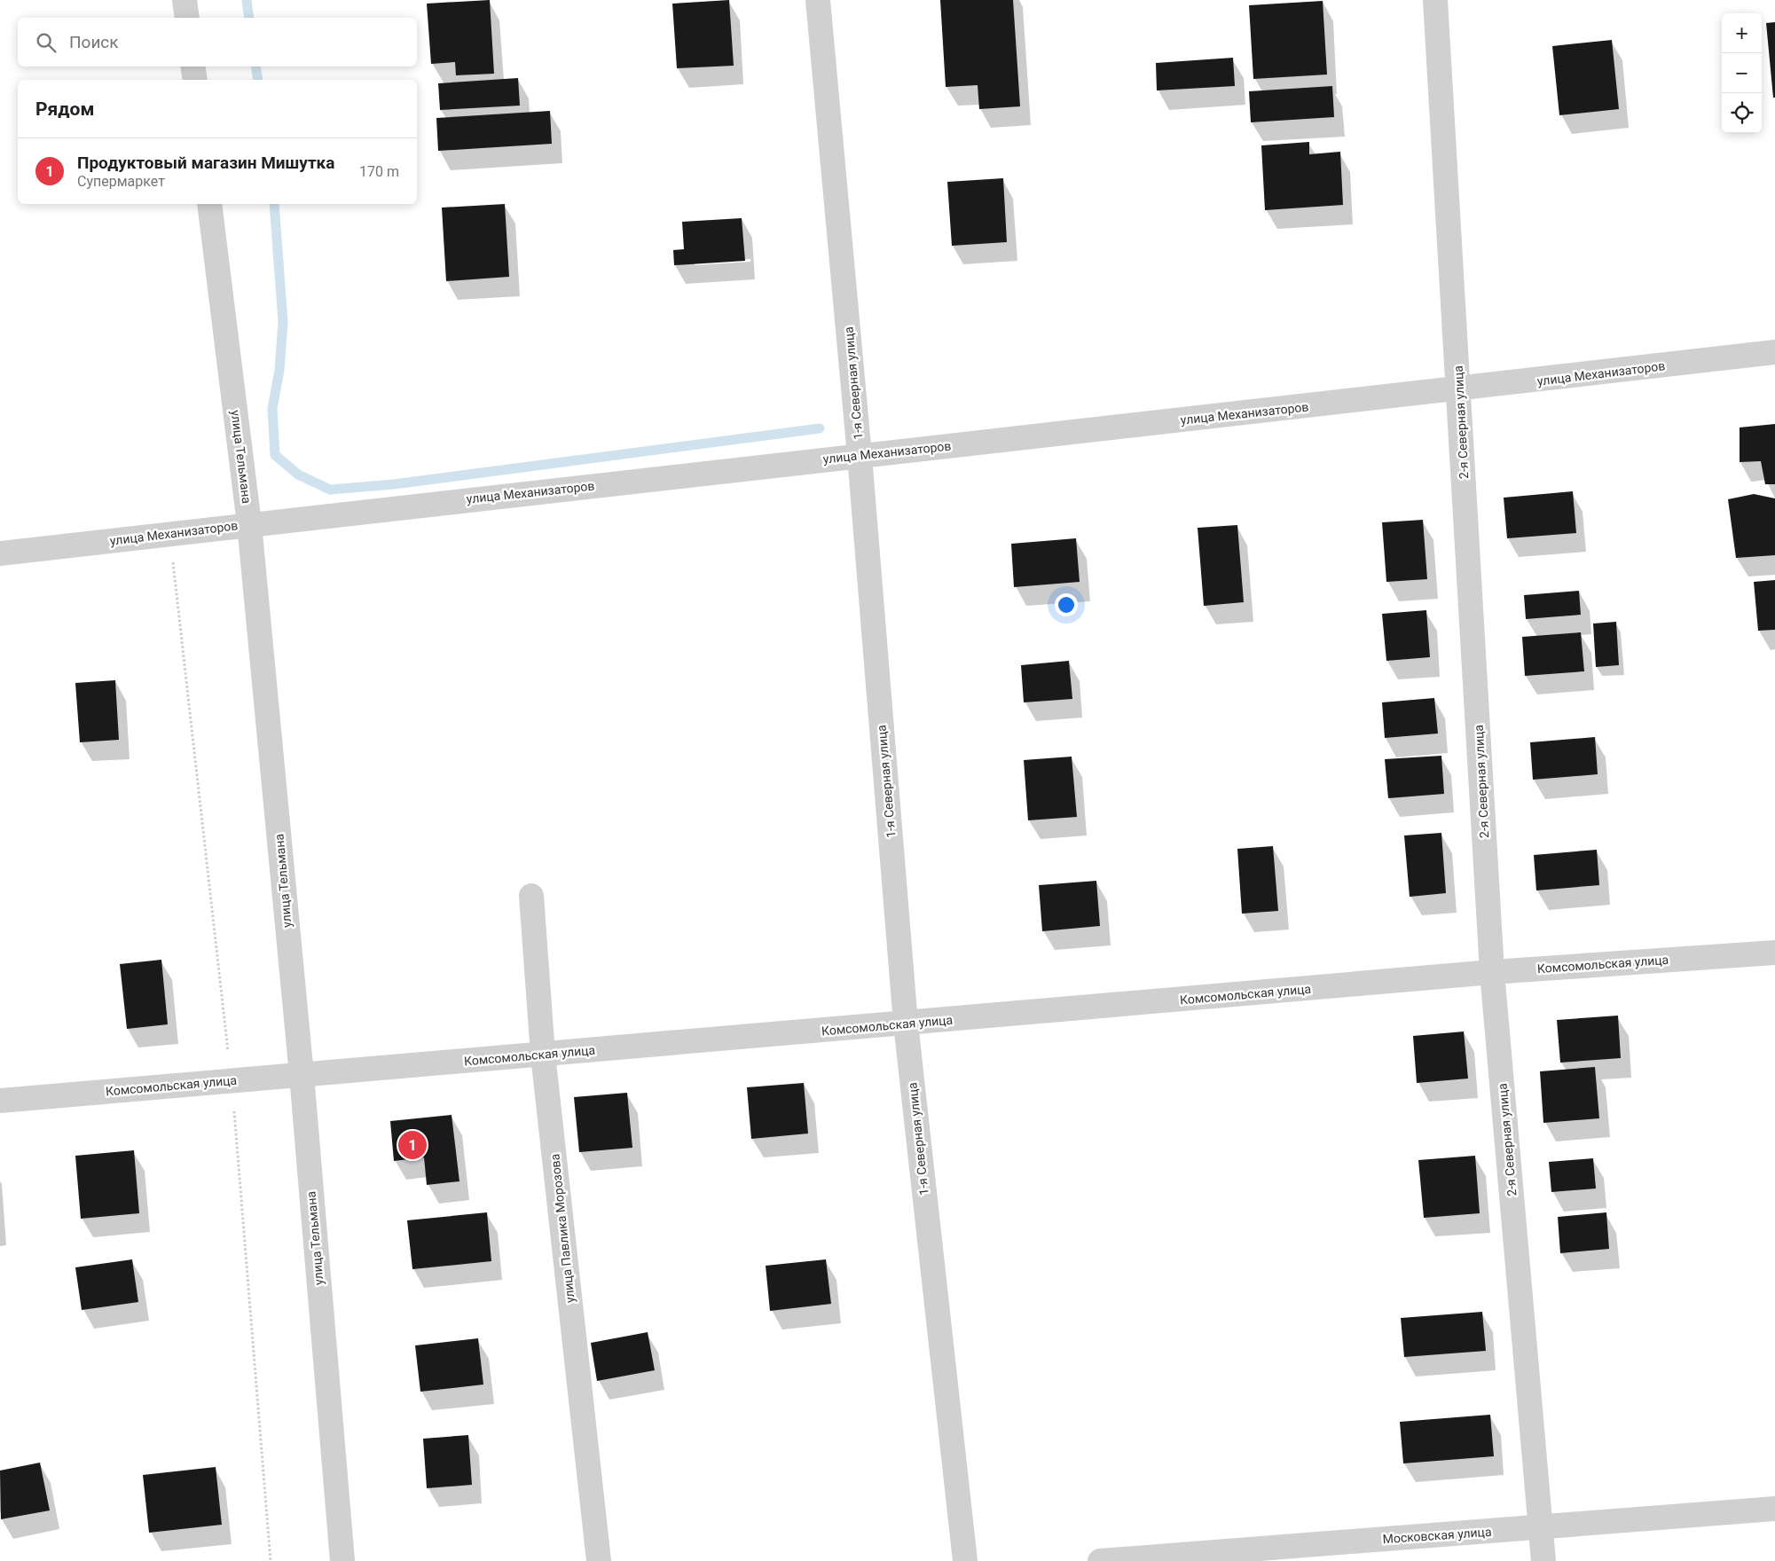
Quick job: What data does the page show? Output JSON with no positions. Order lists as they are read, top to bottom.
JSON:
{
  "streets": {
    "street": [
      "улица Механизаторов",
      "1-я Северная улица",
      "2-я Северная улица",
      "улица Тельмана",
      "Комсомольская улица",
      "улица Павлика Морозова",
      "Московская улица"
    ]
  },
  "crossings": [
    ["улица Механизаторов", "1-я Северная улица"],
    ["улица Механизаторов", "2-я Северная улица"],
    ["улица Механизаторов", "улица Тельмана"],
    ["1-я Северная улица", "Комсомольская улица"],
    ["2-я Северная улица", "Комсомольская улица"],
    ["2-я Северная улица", "Московская улица"],
    ["улица Тельмана", "Комсомольская улица"],
    ["Комсомольская улица", "улица Павлика Морозова"]
  ],
  "page": {
    "map_buttons": ["+", "−"],
    "search": "Поиск",
    "heading": "Рядом",
    "list": [
      {
        "mark": "1",
        "name": "Продуктовый магазин Мишутка",
        "note": "Супермаркет",
        "value": "170 m"
      }
    ],
    "pins": "1"
  }
}
